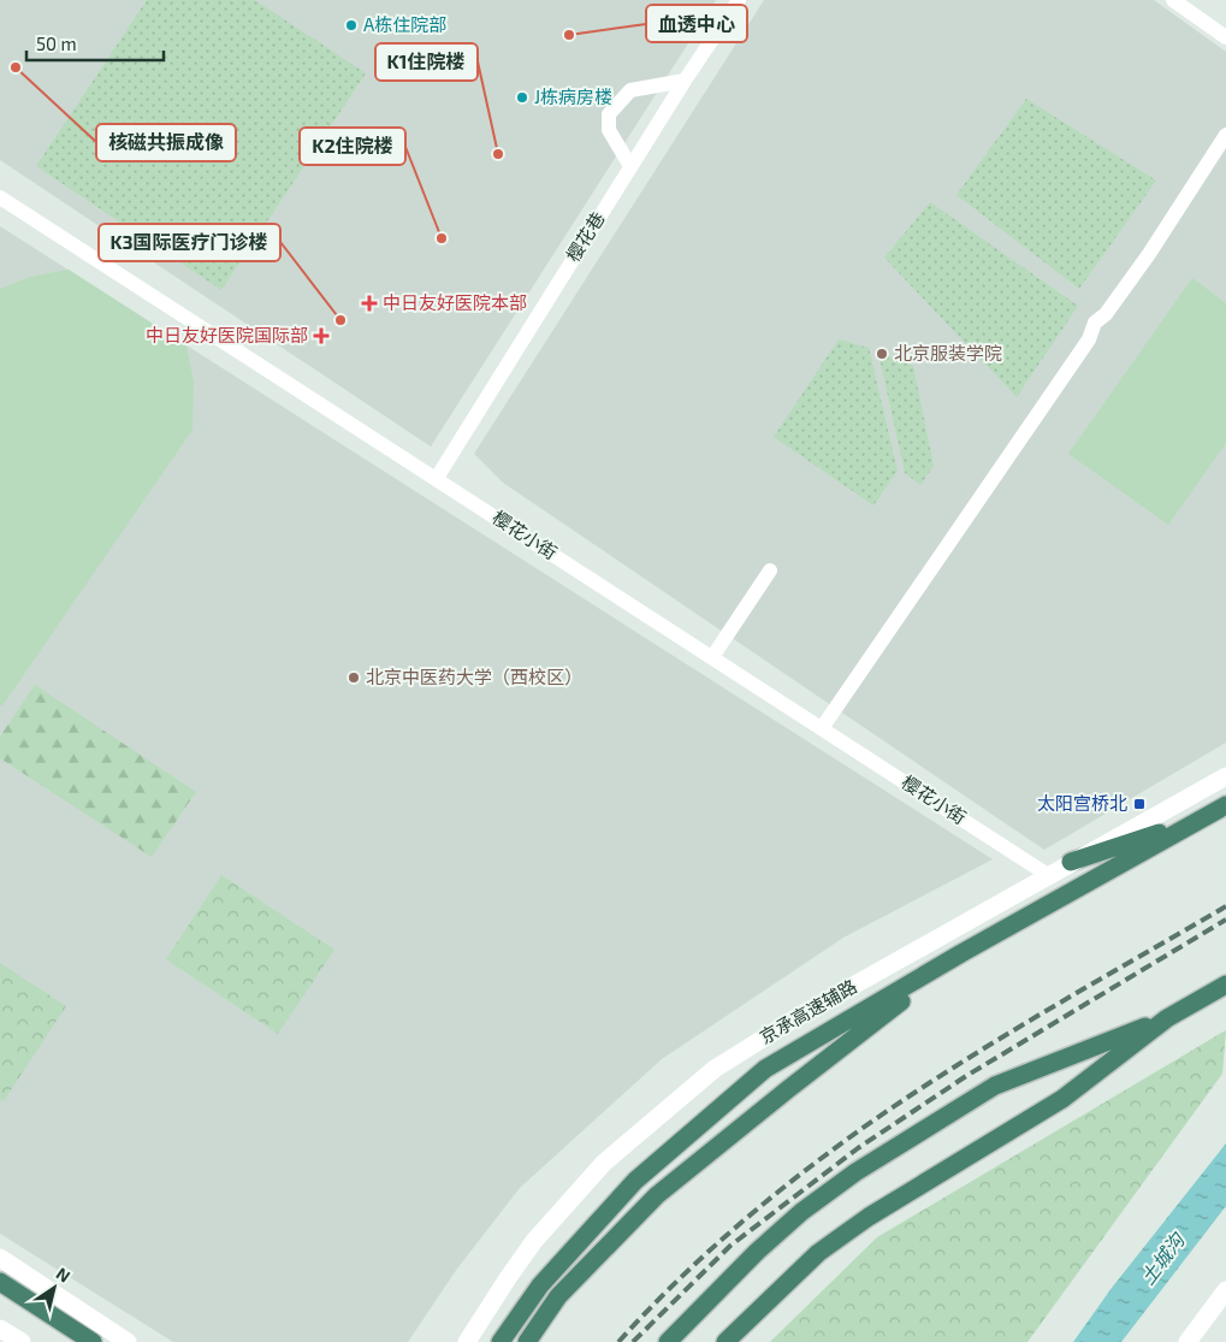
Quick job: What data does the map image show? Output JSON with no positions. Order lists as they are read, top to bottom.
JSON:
{
  "streets": {
    "street": ["樱花巷", "樱花小街", "京承高速辅路"]
  },
  "crossings": [
    ["樱花巷", "樱花小街"],
    ["樱花小街", "京承高速辅路"]
  ],
  "water": ["土城沟"],
  "places": {
    "other": [
      "A栋住院部",
      "血透中心",
      "核磁共振成像",
      "J栋病房楼",
      "K1住院楼",
      "K2住院楼",
      "K3国际医疗门诊楼",
      "北京服装学院",
      "北京中医药大学（西校区）"
    ],
    "health": ["中日友好医院本部", "中日友好医院国际部"],
    "transit": ["太阳宫桥北"]
  },
  "scale_bar": "50 m",
  "north": "top right"
}
